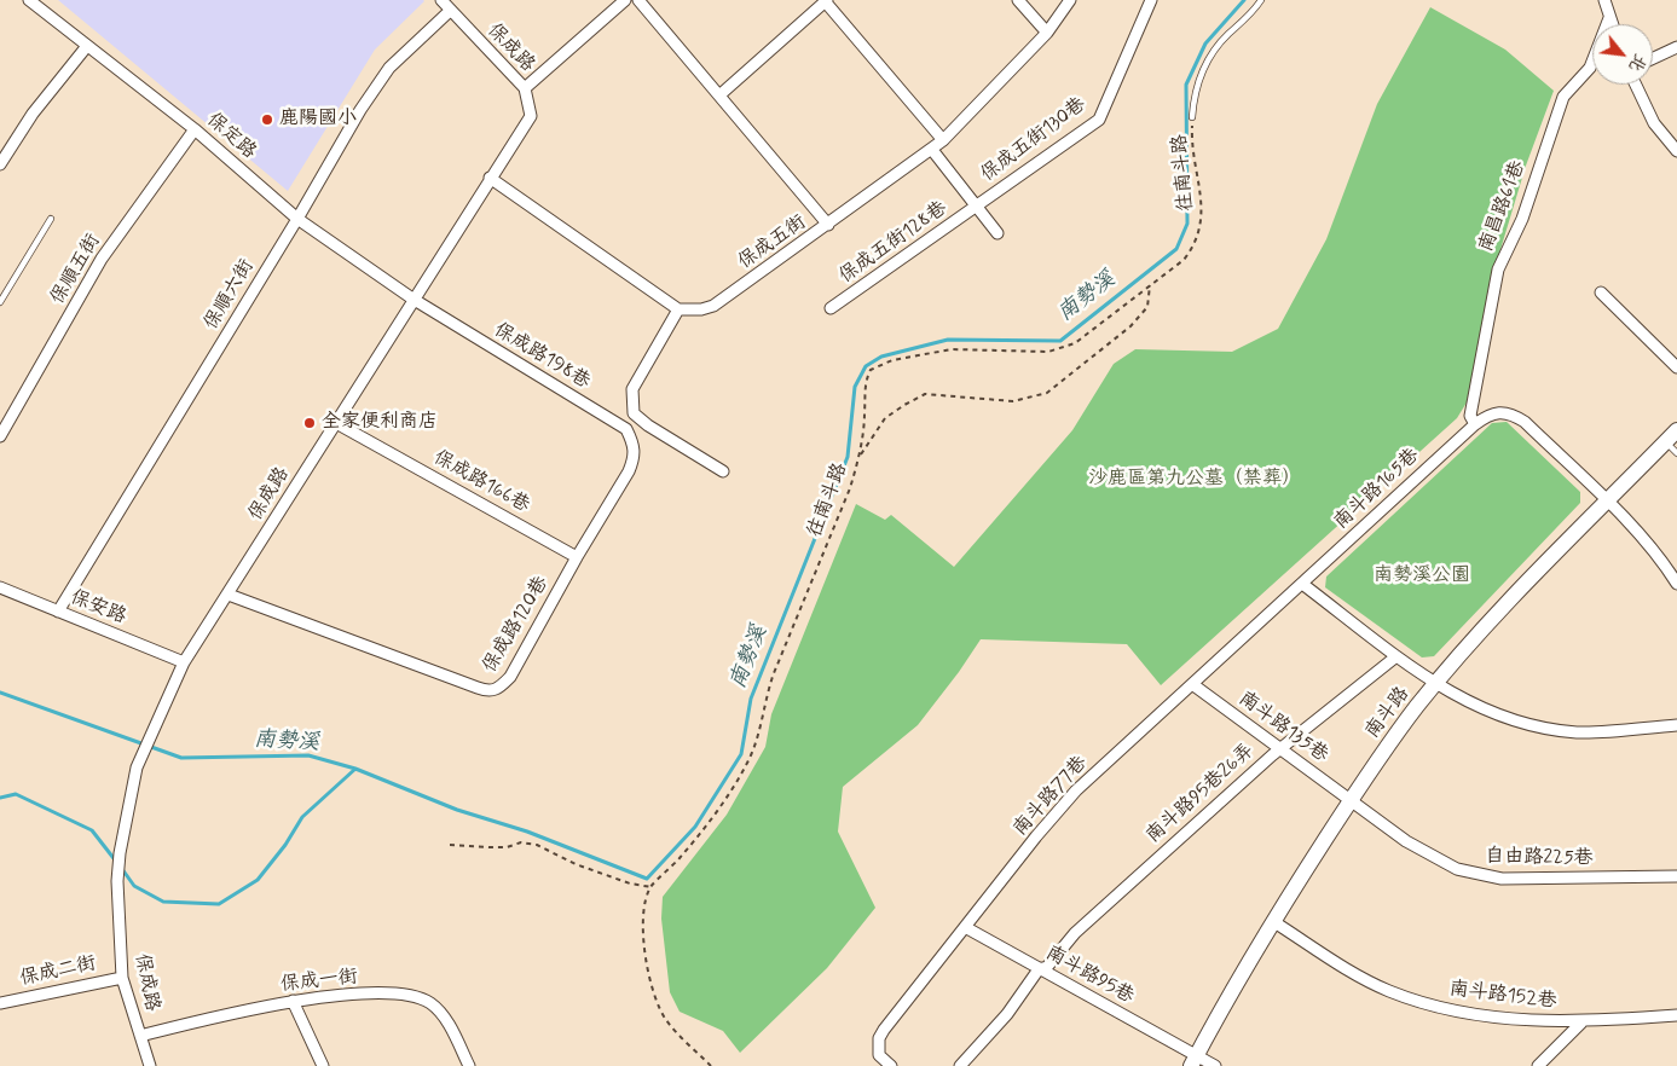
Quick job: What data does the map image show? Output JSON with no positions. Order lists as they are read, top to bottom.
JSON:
{
  "streets": {
    "street": [
      "保成路",
      "保定路",
      "保成五街130巷",
      "南昌路61巷",
      "保成五街",
      "保成五街128巷",
      "保順五街",
      "保順六街",
      "保成路198巷",
      "保成路166巷",
      "南斗路165巷",
      "保安路",
      "保成路120巷",
      "南斗路",
      "南斗路135巷",
      "南斗路95巷26弄",
      "南斗路77巷",
      "自由路225巷",
      "保成二街",
      "南斗路95巷",
      "保成一街",
      "南斗路152巷"
    ],
    "path": ["往南斗路"]
  },
  "crossings": [
    ["保成路", "保定路"],
    ["保成路", "保順六街"],
    ["保成路", "保成路198巷"],
    ["保成路", "保成路166巷"],
    ["保成路", "保安路"],
    ["保成路", "保成路120巷"],
    ["保成路", "保成二街"],
    ["保成路", "保成一街"],
    ["保定路", "保順五街"],
    ["保定路", "保順六街"],
    ["保定路", "保成路198巷"],
    ["保成五街130巷", "保成五街128巷"],
    ["南昌路61巷", "南斗路165巷"],
    ["保順六街", "保安路"],
    ["保成路198巷", "保成路120巷"],
    ["保成路166巷", "保成路120巷"],
    ["南斗路165巷", "南斗路"],
    ["南斗路165巷", "南斗路77巷"],
    ["南斗路", "南斗路135巷"],
    ["南斗路", "自由路225巷"],
    ["南斗路", "南斗路95巷"],
    ["南斗路", "南斗路152巷"],
    ["南斗路135巷", "南斗路95巷26弄"],
    ["南斗路135巷", "南斗路77巷"],
    ["南斗路135巷", "自由路225巷"],
    ["南斗路95巷26弄", "南斗路95巷"],
    ["南斗路77巷", "南斗路95巷"]
  ],
  "water": ["南勢溪"],
  "parks": ["沙鹿區第九公墓（禁葬）", "南勢溪公園"],
  "places": ["鹿陽國小", "全家便利商店"],
  "north": "bottom right"
}
